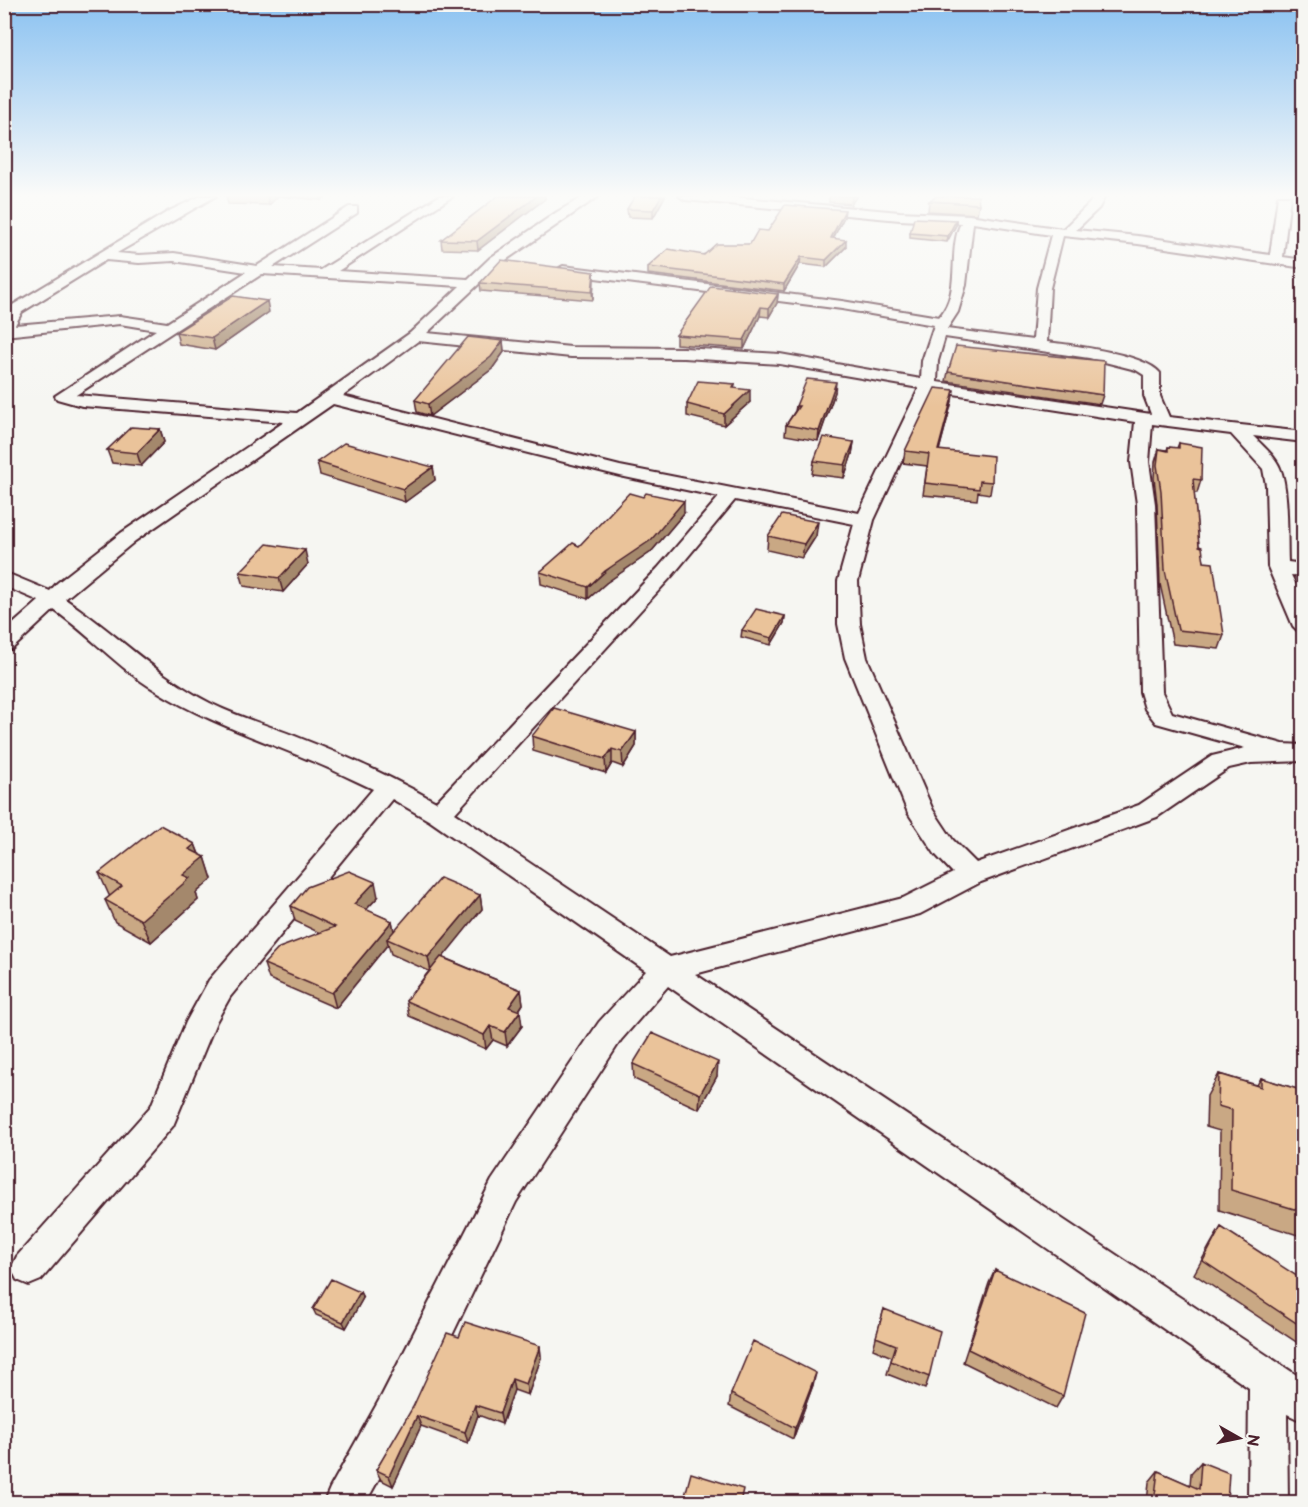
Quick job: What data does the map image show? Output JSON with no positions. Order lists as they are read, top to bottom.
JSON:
{
  "north": "right"
}
